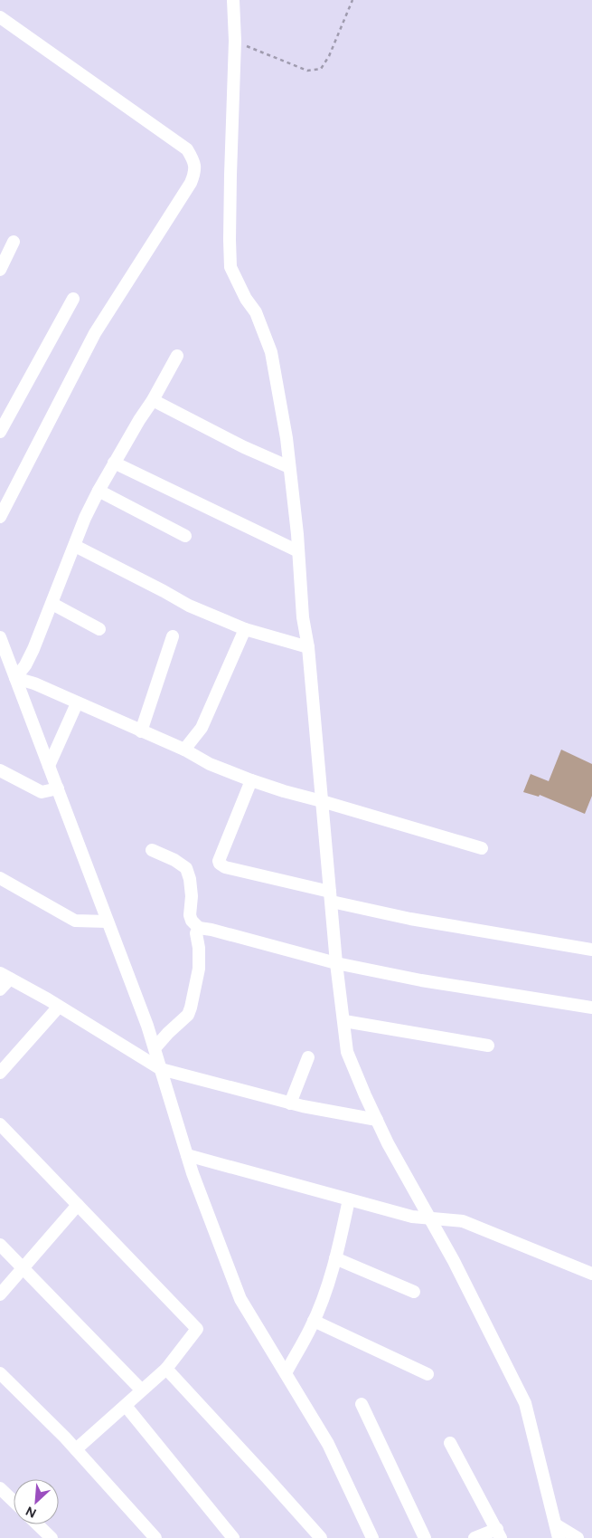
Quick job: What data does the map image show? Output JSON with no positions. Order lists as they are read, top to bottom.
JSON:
{
  "north": "bottom left"
}
